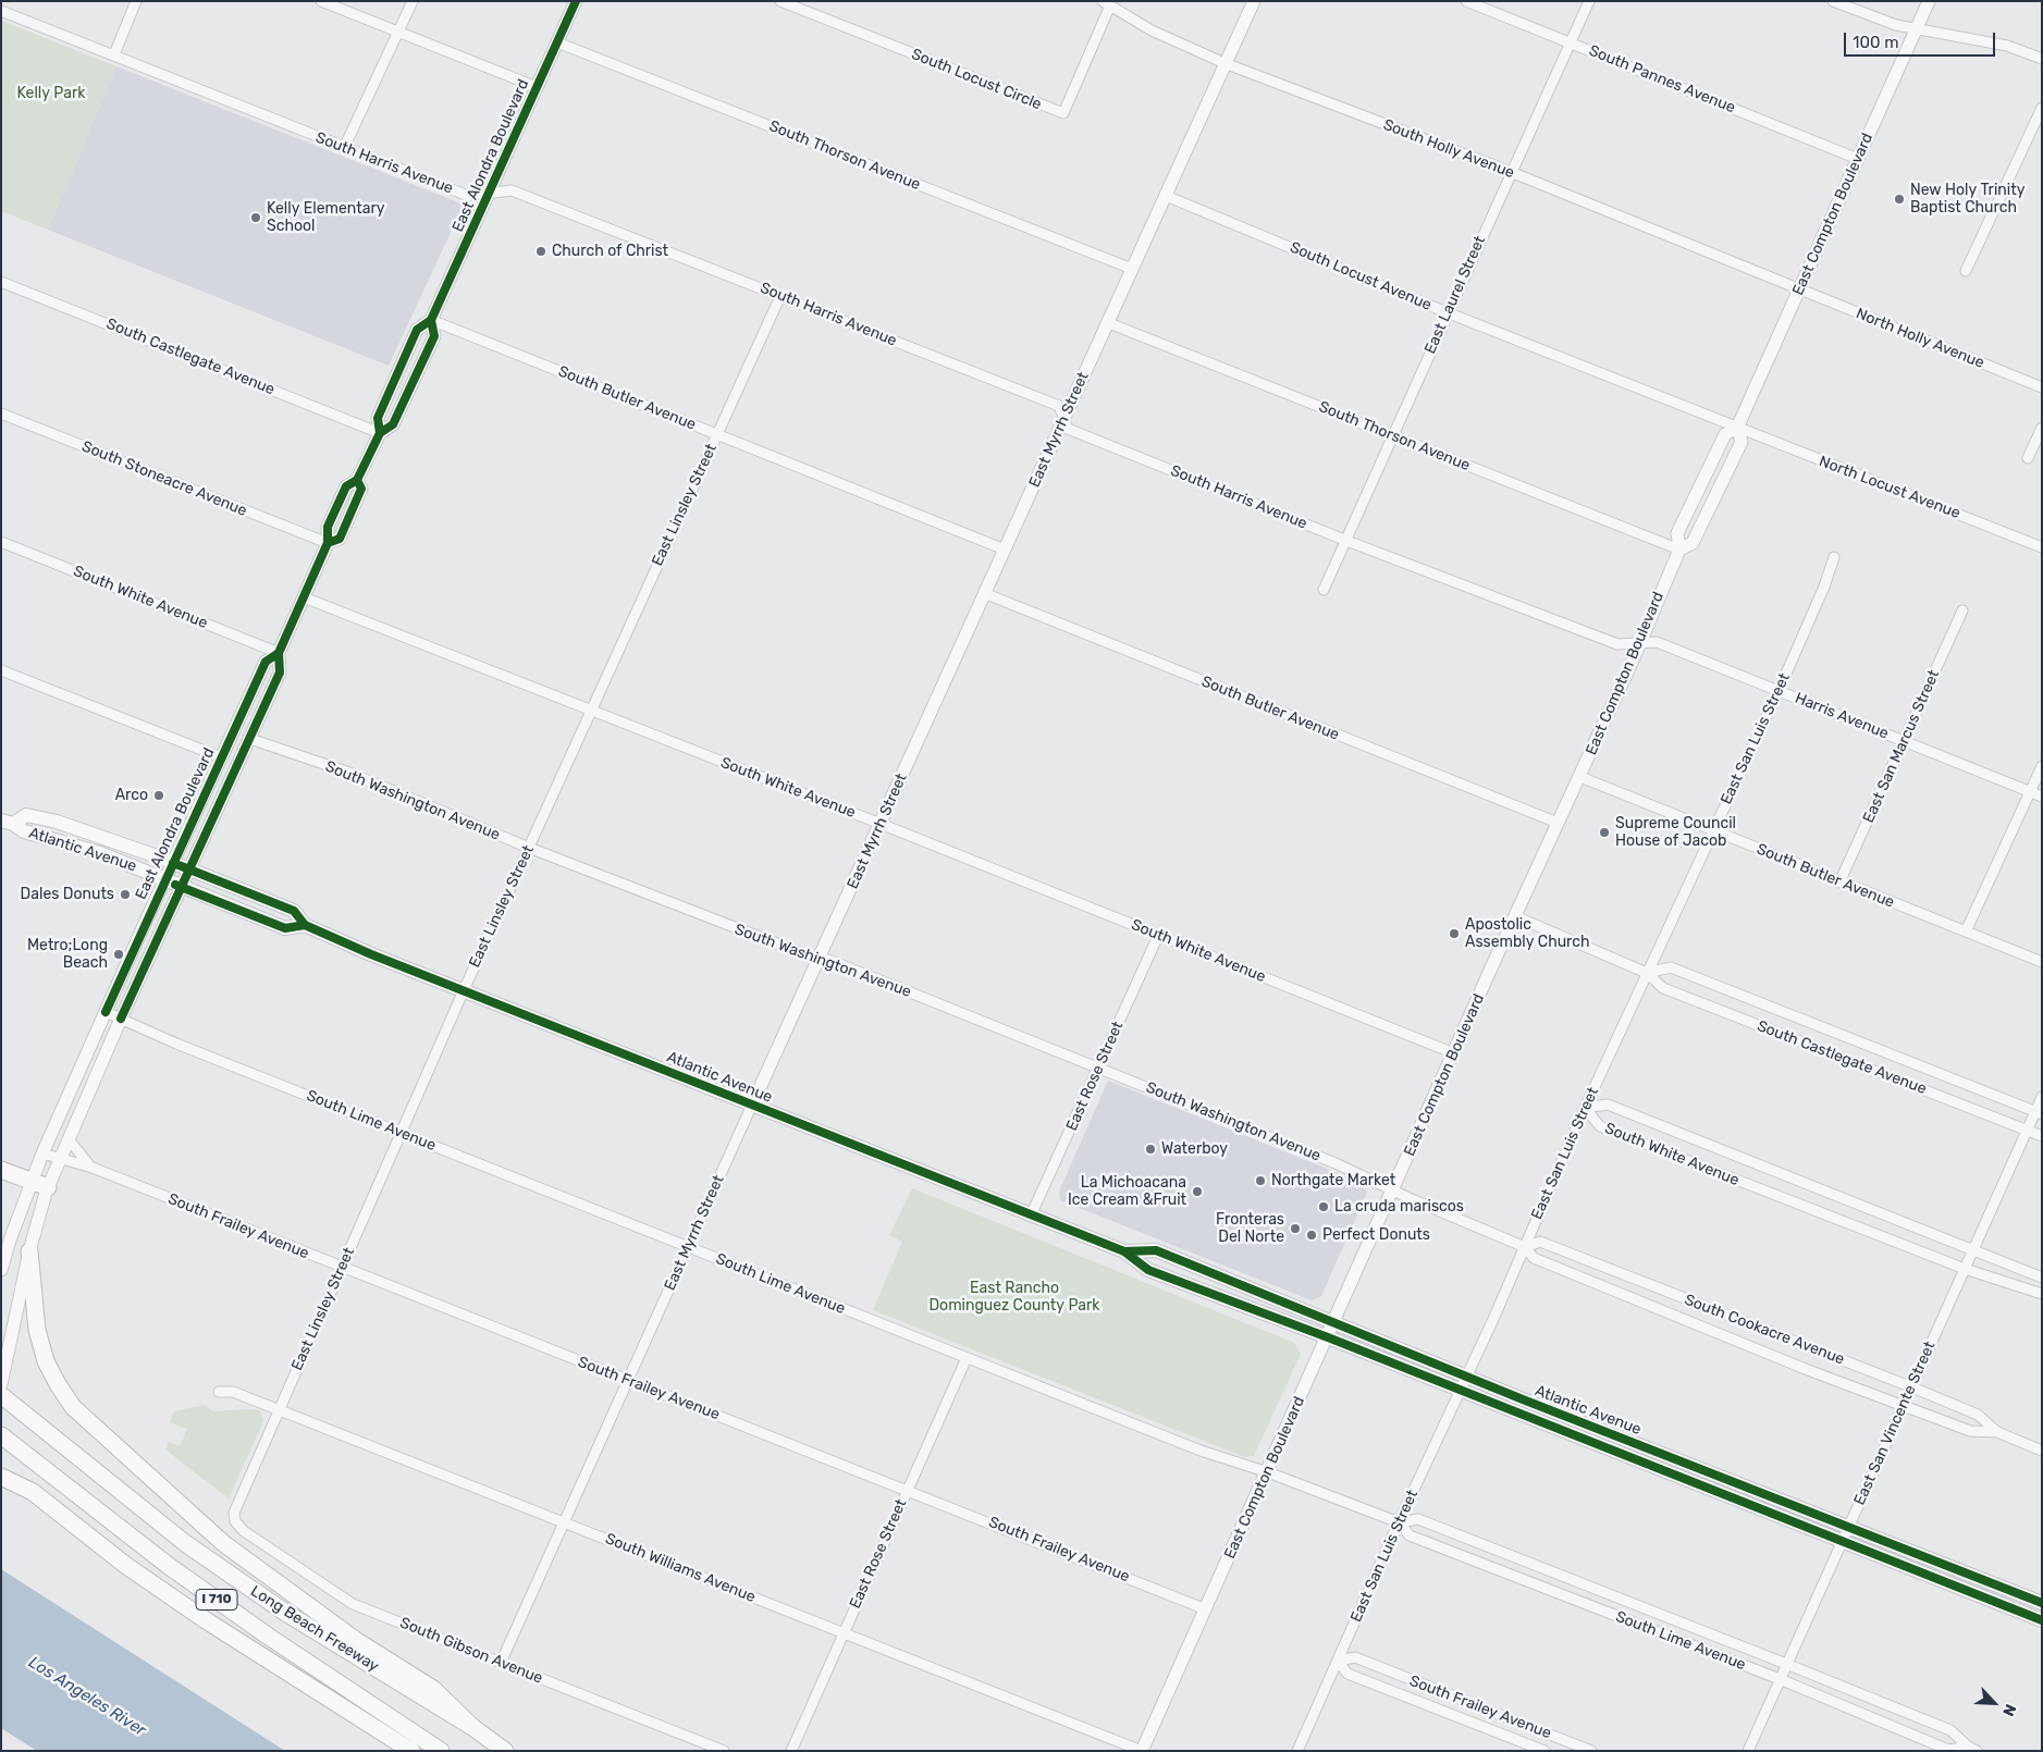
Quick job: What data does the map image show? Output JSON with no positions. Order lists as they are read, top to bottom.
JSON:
{
  "streets": {
    "highway": ["I 710", "Long Beach Freeway"],
    "main road": [
      "East Alondra Boulevard",
      "East Compton Boulevard",
      "East Myrrh Street",
      "Atlantic Avenue"
    ],
    "street": [
      "South Locust Circle",
      "South Pannes Avenue",
      "South Holly Avenue",
      "South Thorson Avenue",
      "South Harris Avenue",
      "South Locust Avenue",
      "East Laurel Street",
      "North Holly Avenue",
      "South Castlegate Avenue",
      "South Butler Avenue",
      "South Stoneacre Avenue",
      "North Locust Avenue",
      "East Linsley Street",
      "South White Avenue",
      "Harris Avenue",
      "East San Luis Street",
      "East San Marcus Street",
      "South Washington Avenue",
      "East Rose Street",
      "South Lime Avenue",
      "South Frailey Avenue",
      "South Cookacre Avenue",
      "East San Vincente Street",
      "South Williams Avenue",
      "South Gibson Avenue"
    ]
  },
  "crossings": [
    ["South Locust Circle", "South Holly Avenue"],
    ["South Pannes Avenue", "East Compton Boulevard"],
    ["South Pannes Avenue", "East Laurel Street"],
    ["South Holly Avenue", "East Compton Boulevard"],
    ["South Holly Avenue", "East Laurel Street"],
    ["South Holly Avenue", "North Holly Avenue"],
    ["South Holly Avenue", "East Myrrh Street"],
    ["East Alondra Boulevard", "South Thorson Avenue"],
    ["East Alondra Boulevard", "South Harris Avenue"],
    ["East Alondra Boulevard", "South Castlegate Avenue"],
    ["East Alondra Boulevard", "South Butler Avenue"],
    ["East Alondra Boulevard", "South Stoneacre Avenue"],
    ["East Alondra Boulevard", "South White Avenue"],
    ["East Alondra Boulevard", "South Washington Avenue"],
    ["East Alondra Boulevard", "Atlantic Avenue"],
    ["East Alondra Boulevard", "South Lime Avenue"],
    ["East Alondra Boulevard", "South Frailey Avenue"],
    ["East Alondra Boulevard", "Long Beach Freeway"],
    ["South Thorson Avenue", "East Compton Boulevard"],
    ["South Thorson Avenue", "East Laurel Street"],
    ["South Thorson Avenue", "East Myrrh Street"],
    ["South Harris Avenue", "East Compton Boulevard"],
    ["South Harris Avenue", "East Laurel Street"],
    ["South Harris Avenue", "East Myrrh Street"],
    ["South Harris Avenue", "East Linsley Street"],
    ["South Harris Avenue", "Harris Avenue"],
    ["East Compton Boulevard", "South Locust Avenue"],
    ["East Compton Boulevard", "North Holly Avenue"],
    ["East Compton Boulevard", "South Castlegate Avenue"],
    ["East Compton Boulevard", "South Butler Avenue"],
    ["East Compton Boulevard", "North Locust Avenue"],
    ["East Compton Boulevard", "South White Avenue"],
    ["East Compton Boulevard", "Harris Avenue"],
    ["East Compton Boulevard", "South Washington Avenue"],
    ["East Compton Boulevard", "Atlantic Avenue"],
    ["East Compton Boulevard", "South Lime Avenue"],
    ["East Compton Boulevard", "South Frailey Avenue"],
    ["East Compton Boulevard", "South Cookacre Avenue"],
    ["East Compton Boulevard", "South Williams Avenue"],
    ["South Locust Avenue", "East Laurel Street"],
    ["South Locust Avenue", "East Myrrh Street"],
    ["South Locust Avenue", "North Locust Avenue"],
    ["South Castlegate Avenue", "East San Luis Street"],
    ["South Castlegate Avenue", "East San Vincente Street"],
    ["South Butler Avenue", "East Myrrh Street"],
    ["South Butler Avenue", "East Linsley Street"],
    ["South Butler Avenue", "East San Luis Street"],
    ["South Butler Avenue", "East San Marcus Street"],
    ["East Myrrh Street", "South White Avenue"],
    ["East Myrrh Street", "South Washington Avenue"],
    ["East Myrrh Street", "Atlantic Avenue"],
    ["East Myrrh Street", "South Lime Avenue"],
    ["East Myrrh Street", "South Frailey Avenue"],
    ["East Myrrh Street", "South Williams Avenue"],
    ["East Myrrh Street", "South Gibson Avenue"],
    ["East Linsley Street", "South White Avenue"],
    ["East Linsley Street", "South Washington Avenue"],
    ["East Linsley Street", "Atlantic Avenue"],
    ["East Linsley Street", "South Lime Avenue"],
    ["East Linsley Street", "South Frailey Avenue"],
    ["East Linsley Street", "South Williams Avenue"],
    ["East Linsley Street", "South Gibson Avenue"],
    ["South White Avenue", "East San Luis Street"],
    ["South White Avenue", "East Rose Street"],
    ["South White Avenue", "East San Vincente Street"],
    ["Harris Avenue", "East San Luis Street"],
    ["Harris Avenue", "East San Marcus Street"],
    ["East San Luis Street", "Atlantic Avenue"],
    ["East San Luis Street", "South Lime Avenue"],
    ["East San Luis Street", "South Frailey Avenue"],
    ["East San Luis Street", "South Cookacre Avenue"],
    ["South Washington Avenue", "East Rose Street"],
    ["South Washington Avenue", "South Cookacre Avenue"],
    ["Atlantic Avenue", "East Rose Street"],
    ["Atlantic Avenue", "East San Vincente Street"],
    ["East Rose Street", "South Lime Avenue"],
    ["East Rose Street", "South Frailey Avenue"],
    ["East Rose Street", "South Williams Avenue"],
    ["South Lime Avenue", "East San Vincente Street"],
    ["South Cookacre Avenue", "East San Vincente Street"]
  ],
  "water": ["Los Angeles River"],
  "parks": ["Kelly Park", "East Rancho Dominguez County Park"],
  "places": [
    "New Holy Trinity Baptist Church",
    "Kelly Elementary School",
    "Church of Christ",
    "Arco",
    "Supreme Council House of Jacob",
    "Dales Donuts",
    "Apostolic Assembly Church",
    "Metro;Long Beach",
    "Waterboy",
    "Northgate Market",
    "La Michoacana Ice Cream &Fruit",
    "La cruda mariscos",
    "Fronteras Del Norte",
    "Perfect Donuts"
  ],
  "scale_bar": "100 m",
  "north": "bottom right"
}
